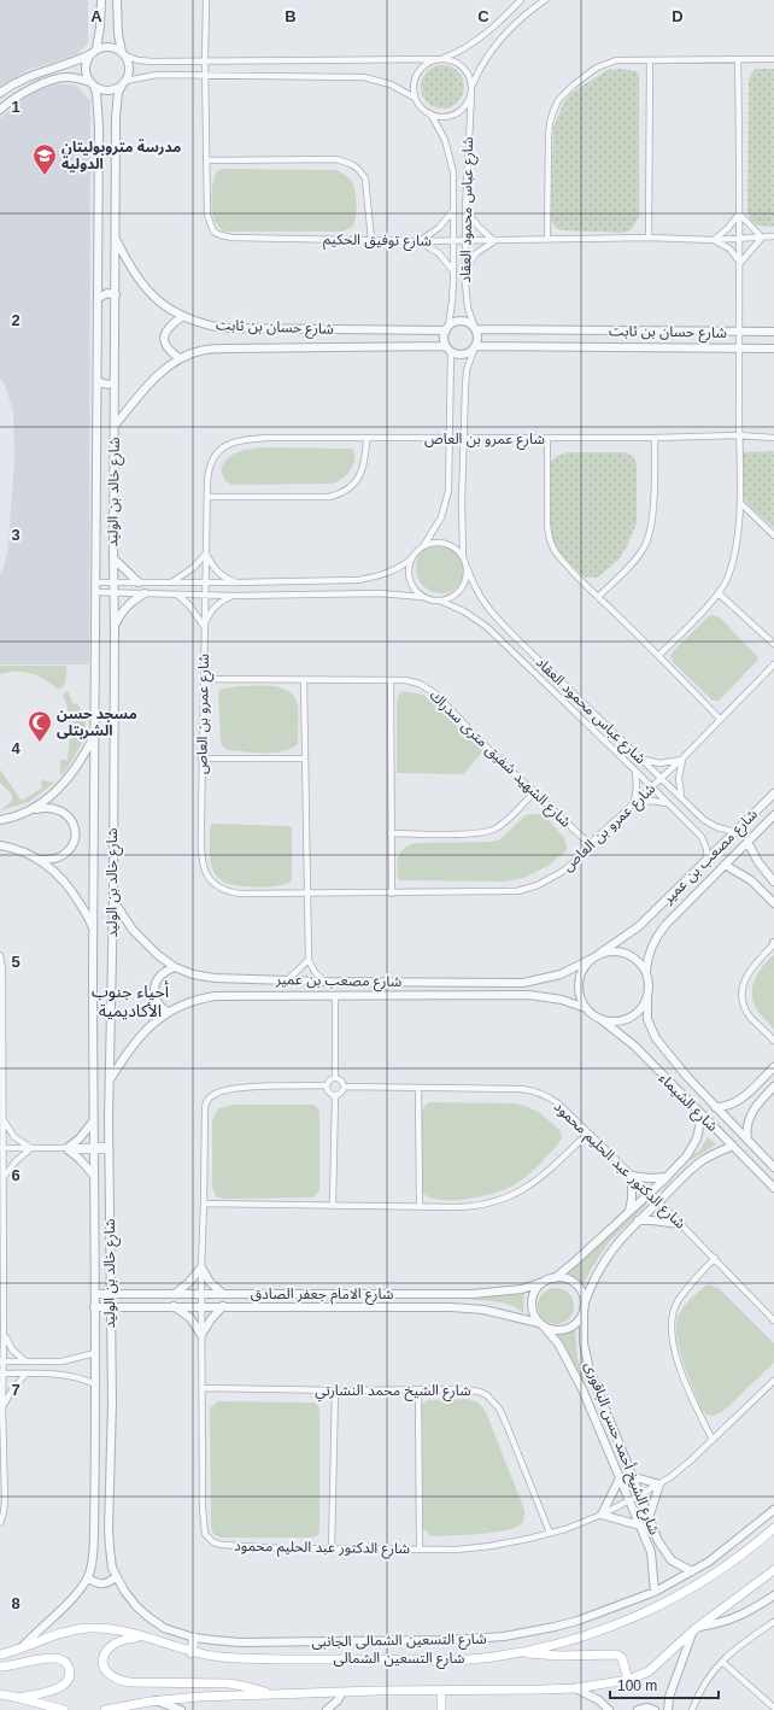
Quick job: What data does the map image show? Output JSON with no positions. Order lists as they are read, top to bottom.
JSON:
{
  "streets": {
    "main road": ["شارع التسعين الشمالى"],
    "street": [
      "شارع عباس محمود العقاد",
      "شارع توفيق الحكيم",
      "شارع حسان بن ثابت",
      "شارع عمرو بن العاص",
      "شارع خالد بن الوليد",
      "شارع الشهيد شفيق مترى سدراك",
      "شارع مصعب بن عمير",
      "شارع الشيماء",
      "شارع الدكتور عبد الحليم محمود",
      "شارع الامام جعفر الصادق",
      "شارع الشيخ محمد النشارتي",
      "شارع الشيخ أحمد حسن الباقورى",
      "شارع التسعين الشمالى الجانبى"
    ]
  },
  "crossings": [
    ["شارع عباس محمود العقاد", "شارع توفيق الحكيم"],
    ["شارع عباس محمود العقاد", "شارع حسان بن ثابت"],
    ["شارع عباس محمود العقاد", "شارع عمرو بن العاص"],
    ["شارع عباس محمود العقاد", "شارع مصعب بن عمير"],
    ["شارع حسان بن ثابت", "شارع خالد بن الوليد"],
    ["شارع عمرو بن العاص", "شارع الشهيد شفيق مترى سدراك"],
    ["شارع خالد بن الوليد", "شارع مصعب بن عمير"],
    ["شارع خالد بن الوليد", "شارع الامام جعفر الصادق"],
    ["شارع خالد بن الوليد", "شارع التسعين الشمالى الجانبى"],
    ["شارع خالد بن الوليد", "شارع التسعين الشمالى"],
    ["شارع مصعب بن عمير", "شارع الشيماء"],
    ["شارع الشيماء", "شارع الامام جعفر الصادق"],
    ["شارع الدكتور عبد الحليم محمود", "شارع الامام جعفر الصادق"],
    ["شارع الدكتور عبد الحليم محمود", "شارع الشيخ محمد النشارتي"],
    ["شارع الدكتور عبد الحليم محمود", "شارع الشيخ أحمد حسن الباقورى"],
    ["شارع الامام جعفر الصادق", "شارع الشيخ أحمد حسن الباقورى"],
    ["شارع الشيخ أحمد حسن الباقورى", "شارع التسعين الشمالى الجانبى"]
  ],
  "districts": ["أحياء جنوب الأكاديمية"],
  "places": {
    "school or university": ["مدرسة متروبوليتان الدولية"],
    "mosque": ["مسجد حسن الشربتلى"]
  },
  "scale_bar": "100 m",
  "grid": {
    "columns": [
      "A",
      "B",
      "C",
      "D"
    ],
    "rows": [
      "1",
      "2",
      "3",
      "4",
      "5",
      "6",
      "7",
      "8"
    ]
  }
}
